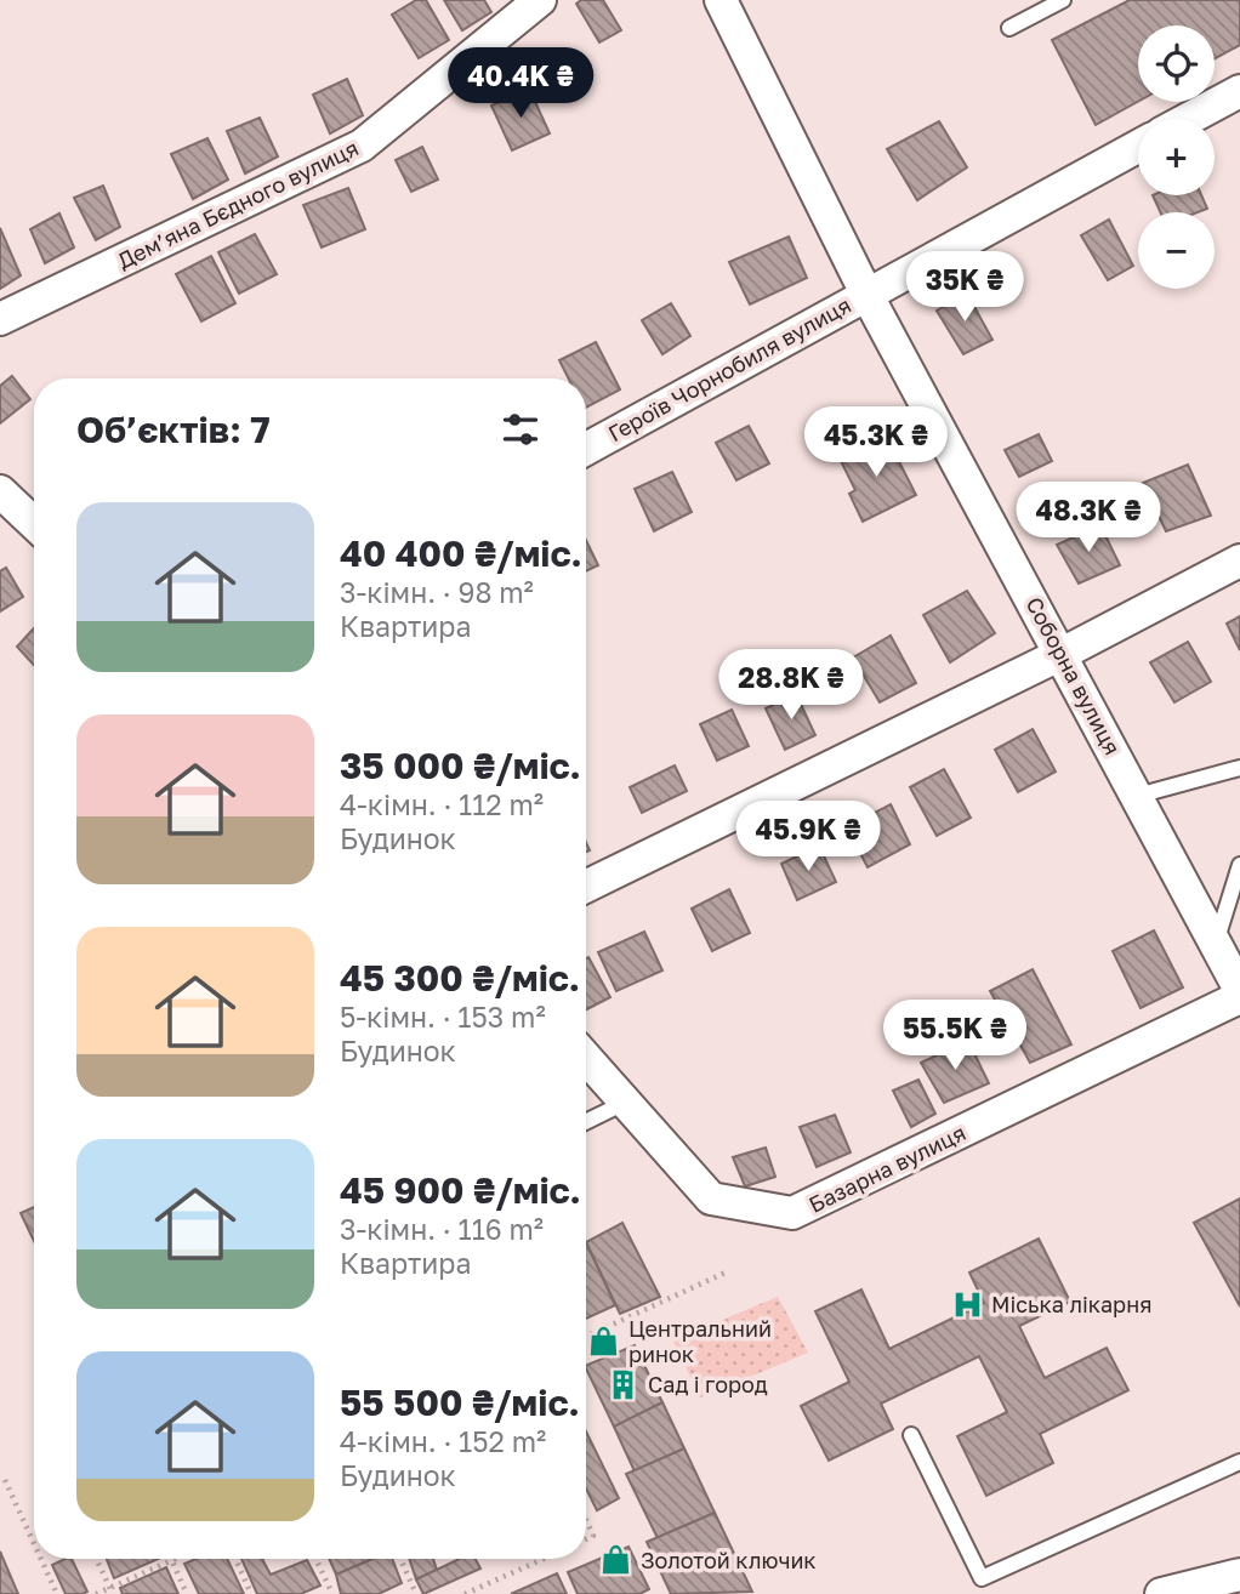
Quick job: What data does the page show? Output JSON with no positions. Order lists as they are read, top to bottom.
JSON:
{
  "streets": {
    "street": [
      "Дем’яна Бєдного вулиця",
      "Героїв Чорнобиля вулиця",
      "Соборна вулиця",
      "Базарна вулиця"
    ]
  },
  "crossings": [
    ["Героїв Чорнобиля вулиця", "Соборна вулиця"]
  ],
  "places": {
    "hospital": ["Міська лікарня"],
    "shop": ["Центральний ринок", "Золотой ключик"],
    "building": ["Сад і город"]
  },
  "page": {
    "map_buttons": ["+", "−"],
    "price": [
      "40.4K ₴",
      "35K ₴",
      "45.3K ₴",
      "48.3K ₴",
      "28.8K ₴",
      "45.9K ₴",
      "55.5K ₴"
    ],
    "heading": "Об’єктів: 7",
    "list": [
      {
        "name": "40 400 ₴/міс.",
        "note": "3-кімн. · 98 m² · Квартира"
      },
      {
        "name": "35 000 ₴/міс.",
        "note": "4-кімн. · 112 m² · Будинок"
      },
      {
        "name": "45 300 ₴/міс.",
        "note": "5-кімн. · 153 m² · Будинок"
      },
      {
        "name": "45 900 ₴/міс.",
        "note": "3-кімн. · 116 m² · Квартира"
      },
      {
        "name": "55 500 ₴/міс.",
        "note": "4-кімн. · 152 m² · Будинок"
      }
    ]
  }
}
